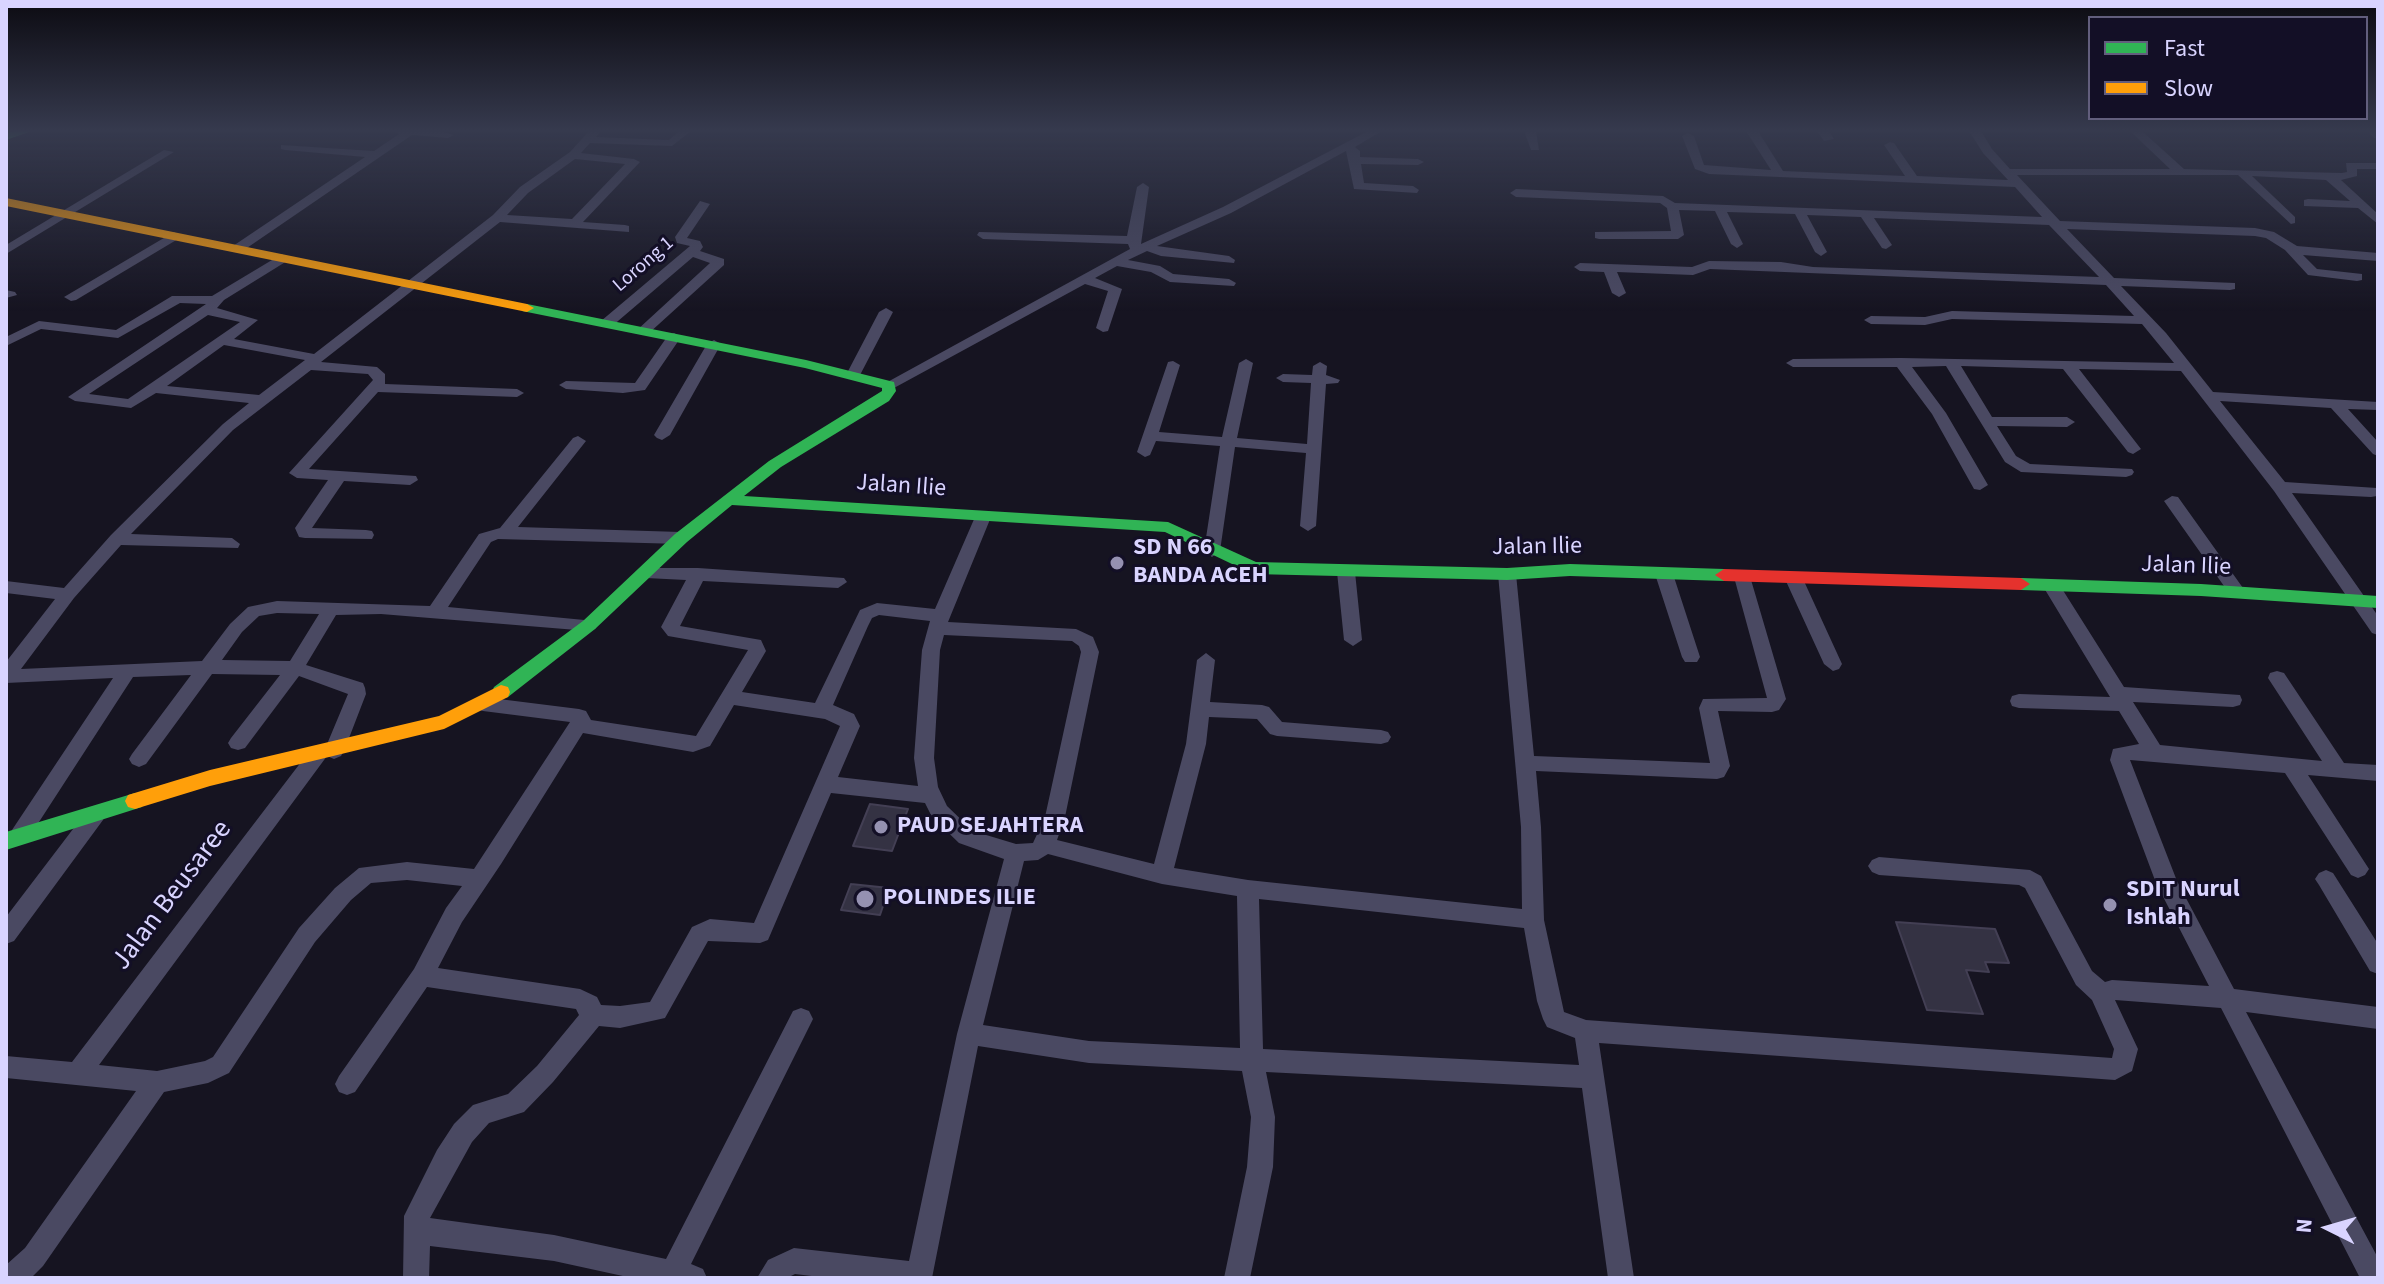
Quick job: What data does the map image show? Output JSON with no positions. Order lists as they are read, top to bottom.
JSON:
{
  "streets": {
    "street": ["Lorong 1", "Jalan Ilie", "Jalan Beusaree"]
  },
  "places": [
    "SD N 66 BANDA ACEH",
    "PAUD SEJAHTERA",
    "POLINDES ILIE",
    "SDIT Nurul Ishlah"
  ],
  "legend": ["Fast", "Slow"],
  "north": "left"
}
